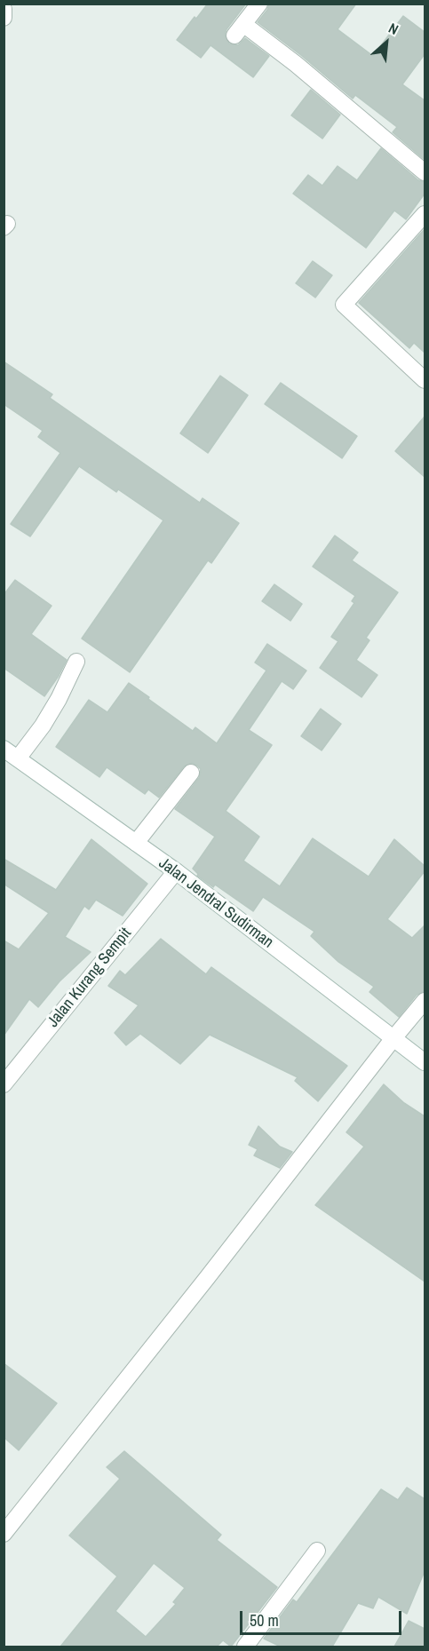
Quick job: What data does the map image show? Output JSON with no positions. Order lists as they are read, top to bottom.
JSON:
{
  "streets": {
    "street": ["Jalan Jendral Sudirman", "Jalan Kurang Sempit"]
  },
  "crossings": [
    ["Jalan Jendral Sudirman", "Jalan Kurang Sempit"]
  ],
  "scale_bar": "50 m",
  "north": "top right"
}
